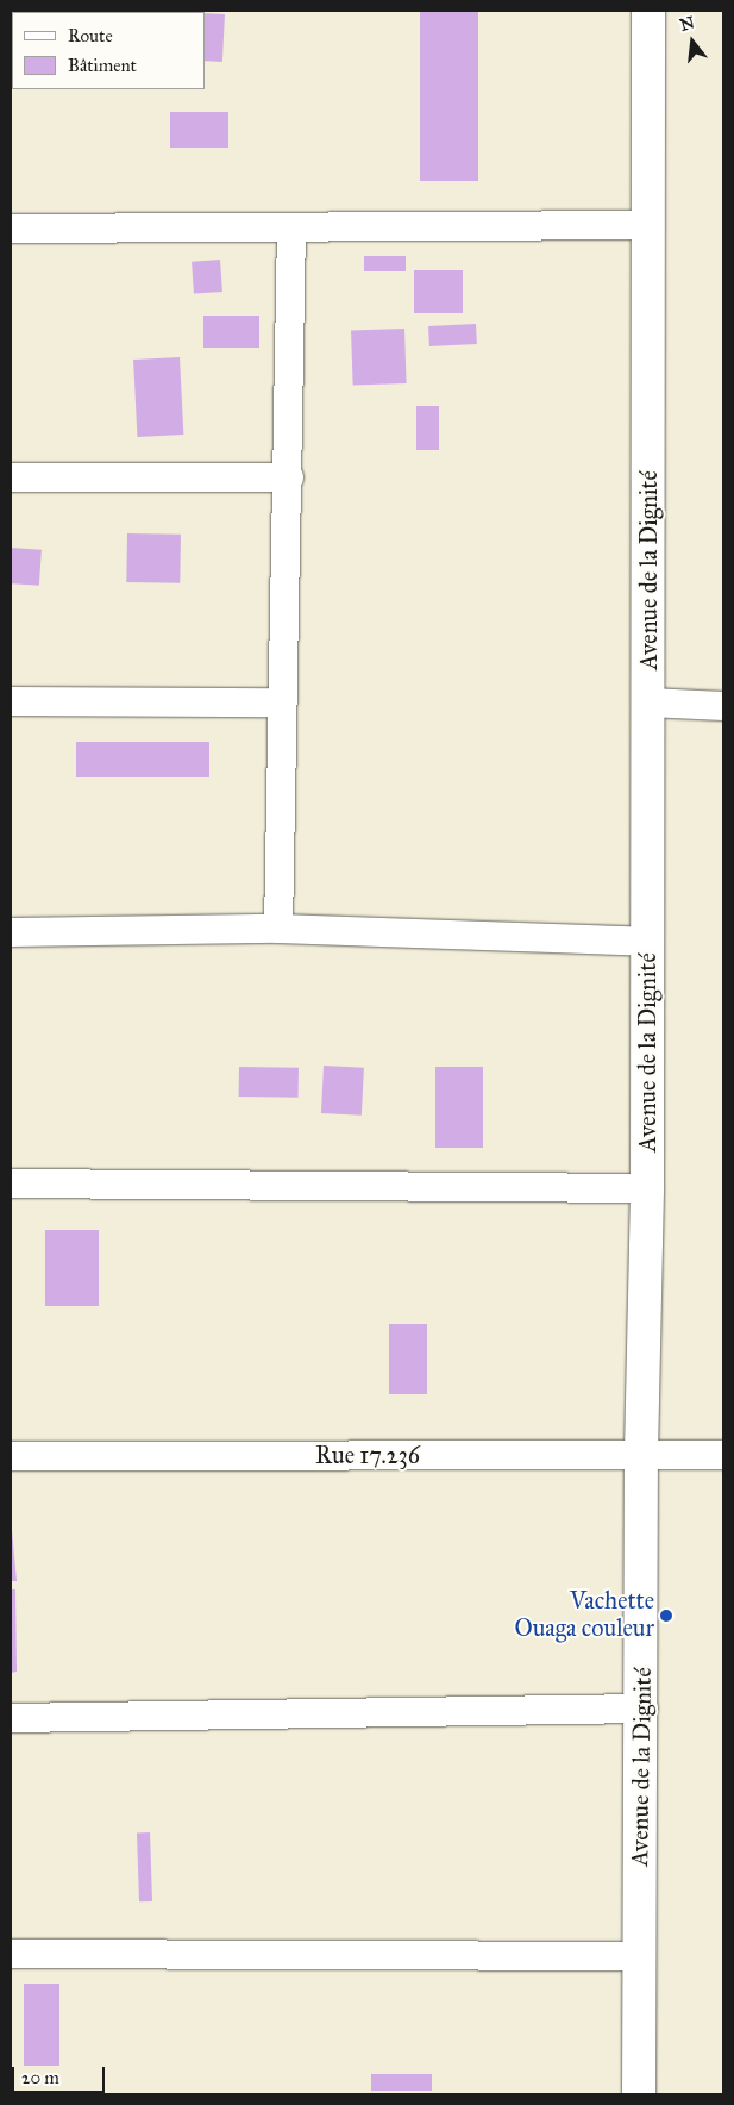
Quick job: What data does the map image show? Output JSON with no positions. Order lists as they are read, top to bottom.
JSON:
{
  "streets": {
    "street": ["Avenue de la Dignité", "Rue 17.236"]
  },
  "crossings": [
    ["Avenue de la Dignité", "Rue 17.236"]
  ],
  "places": ["Vachette Ouaga couleur"],
  "legend": ["Route", "Bâtiment"],
  "scale_bar": "20 m",
  "north": "top"
}
